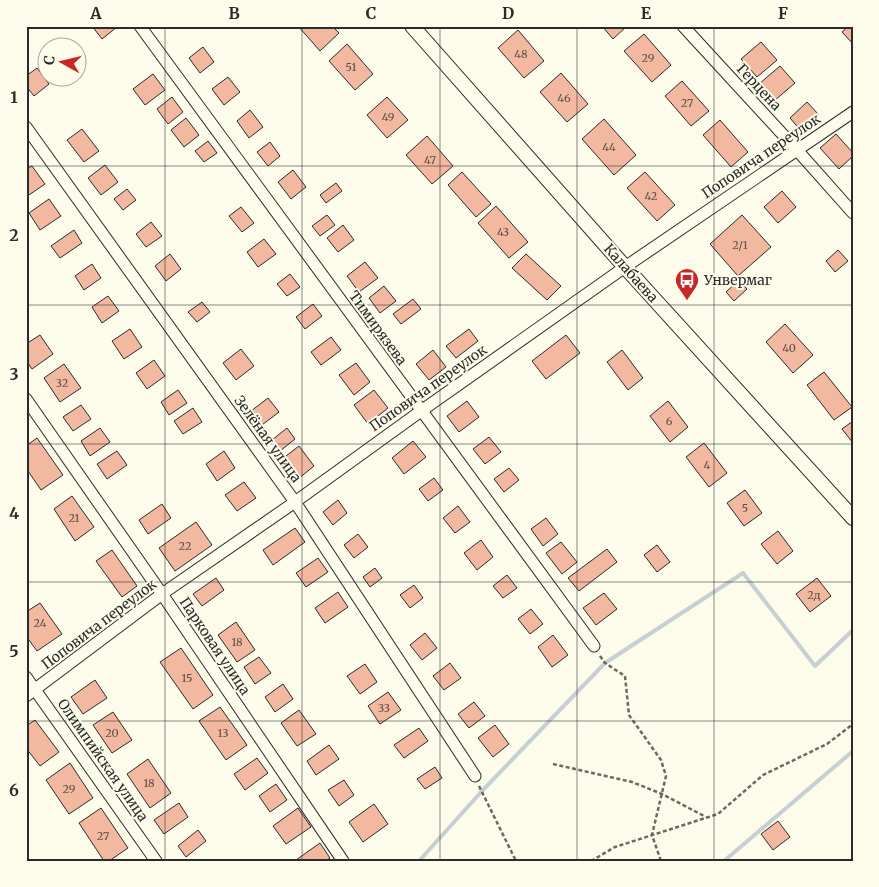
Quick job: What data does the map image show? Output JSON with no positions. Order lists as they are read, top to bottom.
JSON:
{
  "streets": {
    "street": [
      "Герцена",
      "Поповича переулок",
      "Калабаева",
      "Тимирязева",
      "Зелёная улица",
      "Парковая улица",
      "Олимпийская улица"
    ]
  },
  "crossings": [
    ["Герцена", "Поповича переулок"],
    ["Поповича переулок", "Калабаева"],
    ["Поповича переулок", "Тимирязева"],
    ["Поповича переулок", "Зелёная улица"],
    ["Поповича переулок", "Парковая улица"],
    ["Поповича переулок", "Олимпийская улица"]
  ],
  "places": {
    "bus stop": ["Унвермаг"]
  },
  "house_numbers": [
    "48",
    "29",
    "51",
    "46",
    "27",
    "49",
    "44",
    "47",
    "42",
    "43",
    "2/1",
    "40",
    "32",
    "6",
    "4",
    "5",
    "21",
    "22",
    "2д",
    "24",
    "18",
    "15",
    "33",
    "20",
    "13",
    "18",
    "29",
    "27"
  ],
  "north": "left",
  "grid": {
    "columns": [
      "A",
      "B",
      "C",
      "D",
      "E",
      "F"
    ],
    "rows": [
      "1",
      "2",
      "3",
      "4",
      "5",
      "6"
    ]
  }
}
